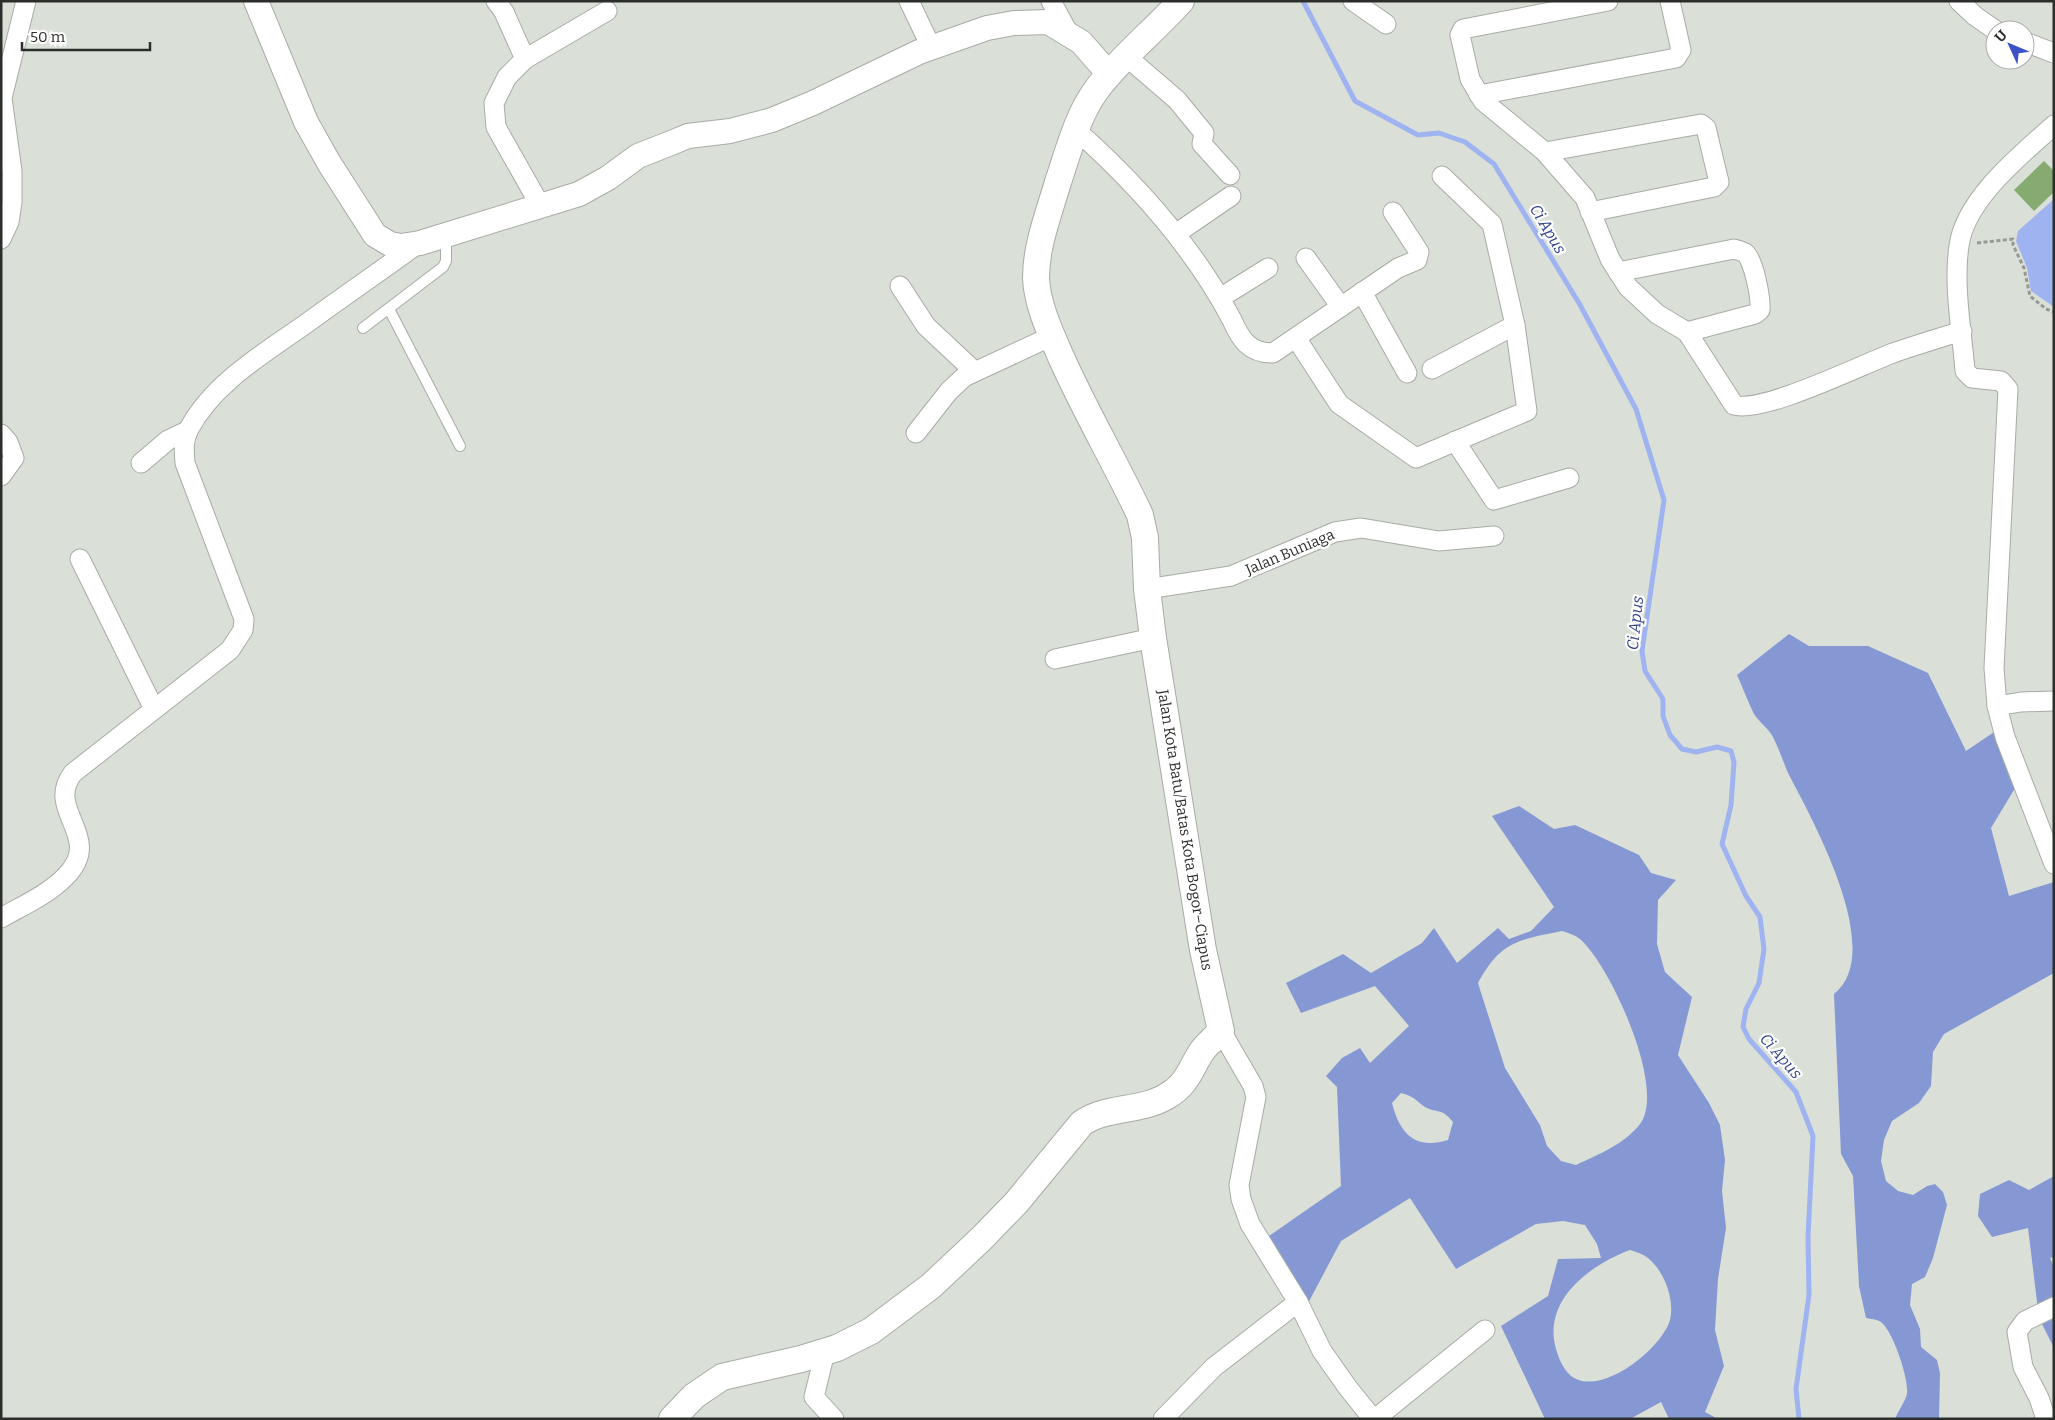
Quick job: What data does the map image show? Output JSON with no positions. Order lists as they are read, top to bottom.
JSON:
{
  "streets": {
    "main road": ["Jalan Kota Batu/Batas Kota Bogor–Ciapus"],
    "street": ["Jalan Buniaga"]
  },
  "crossings": [
    ["Jalan Buniaga", "Jalan Kota Batu/Batas Kota Bogor–Ciapus"]
  ],
  "water": ["Ci Apus"],
  "scale_bar": "50 m",
  "north": "top left"
}
